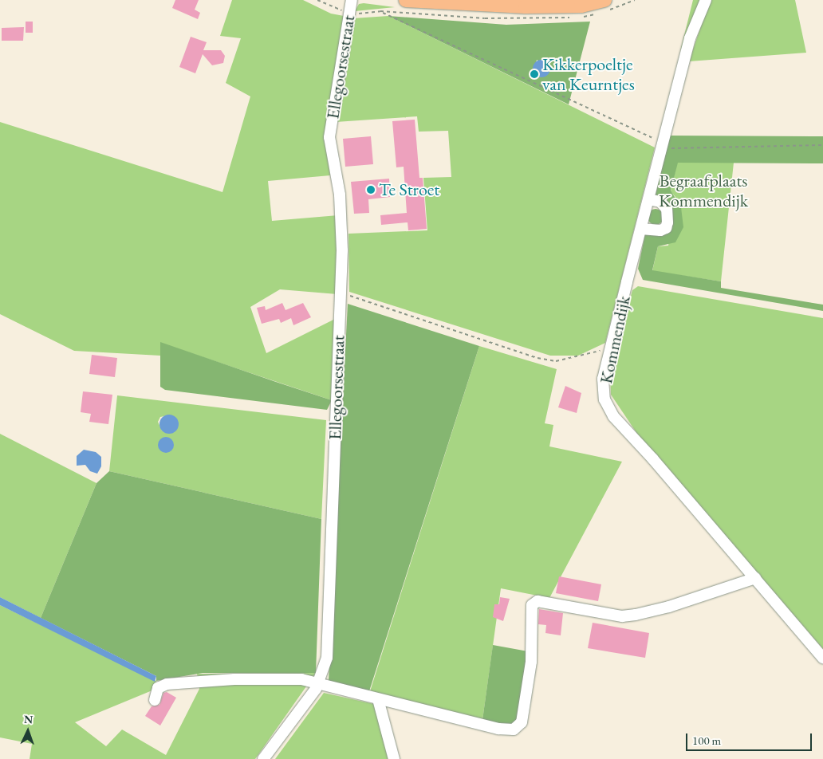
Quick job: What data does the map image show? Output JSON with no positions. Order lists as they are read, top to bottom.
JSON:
{
  "streets": {
    "street": ["Ellegoorsestraat", "Kommendijk"]
  },
  "parks": ["Begraafplaats Kommendijk"],
  "places": ["Kikkerpoeltje van Keurntjes", "Te Stroet"],
  "scale_bar": "100 m",
  "north": "top"
}
